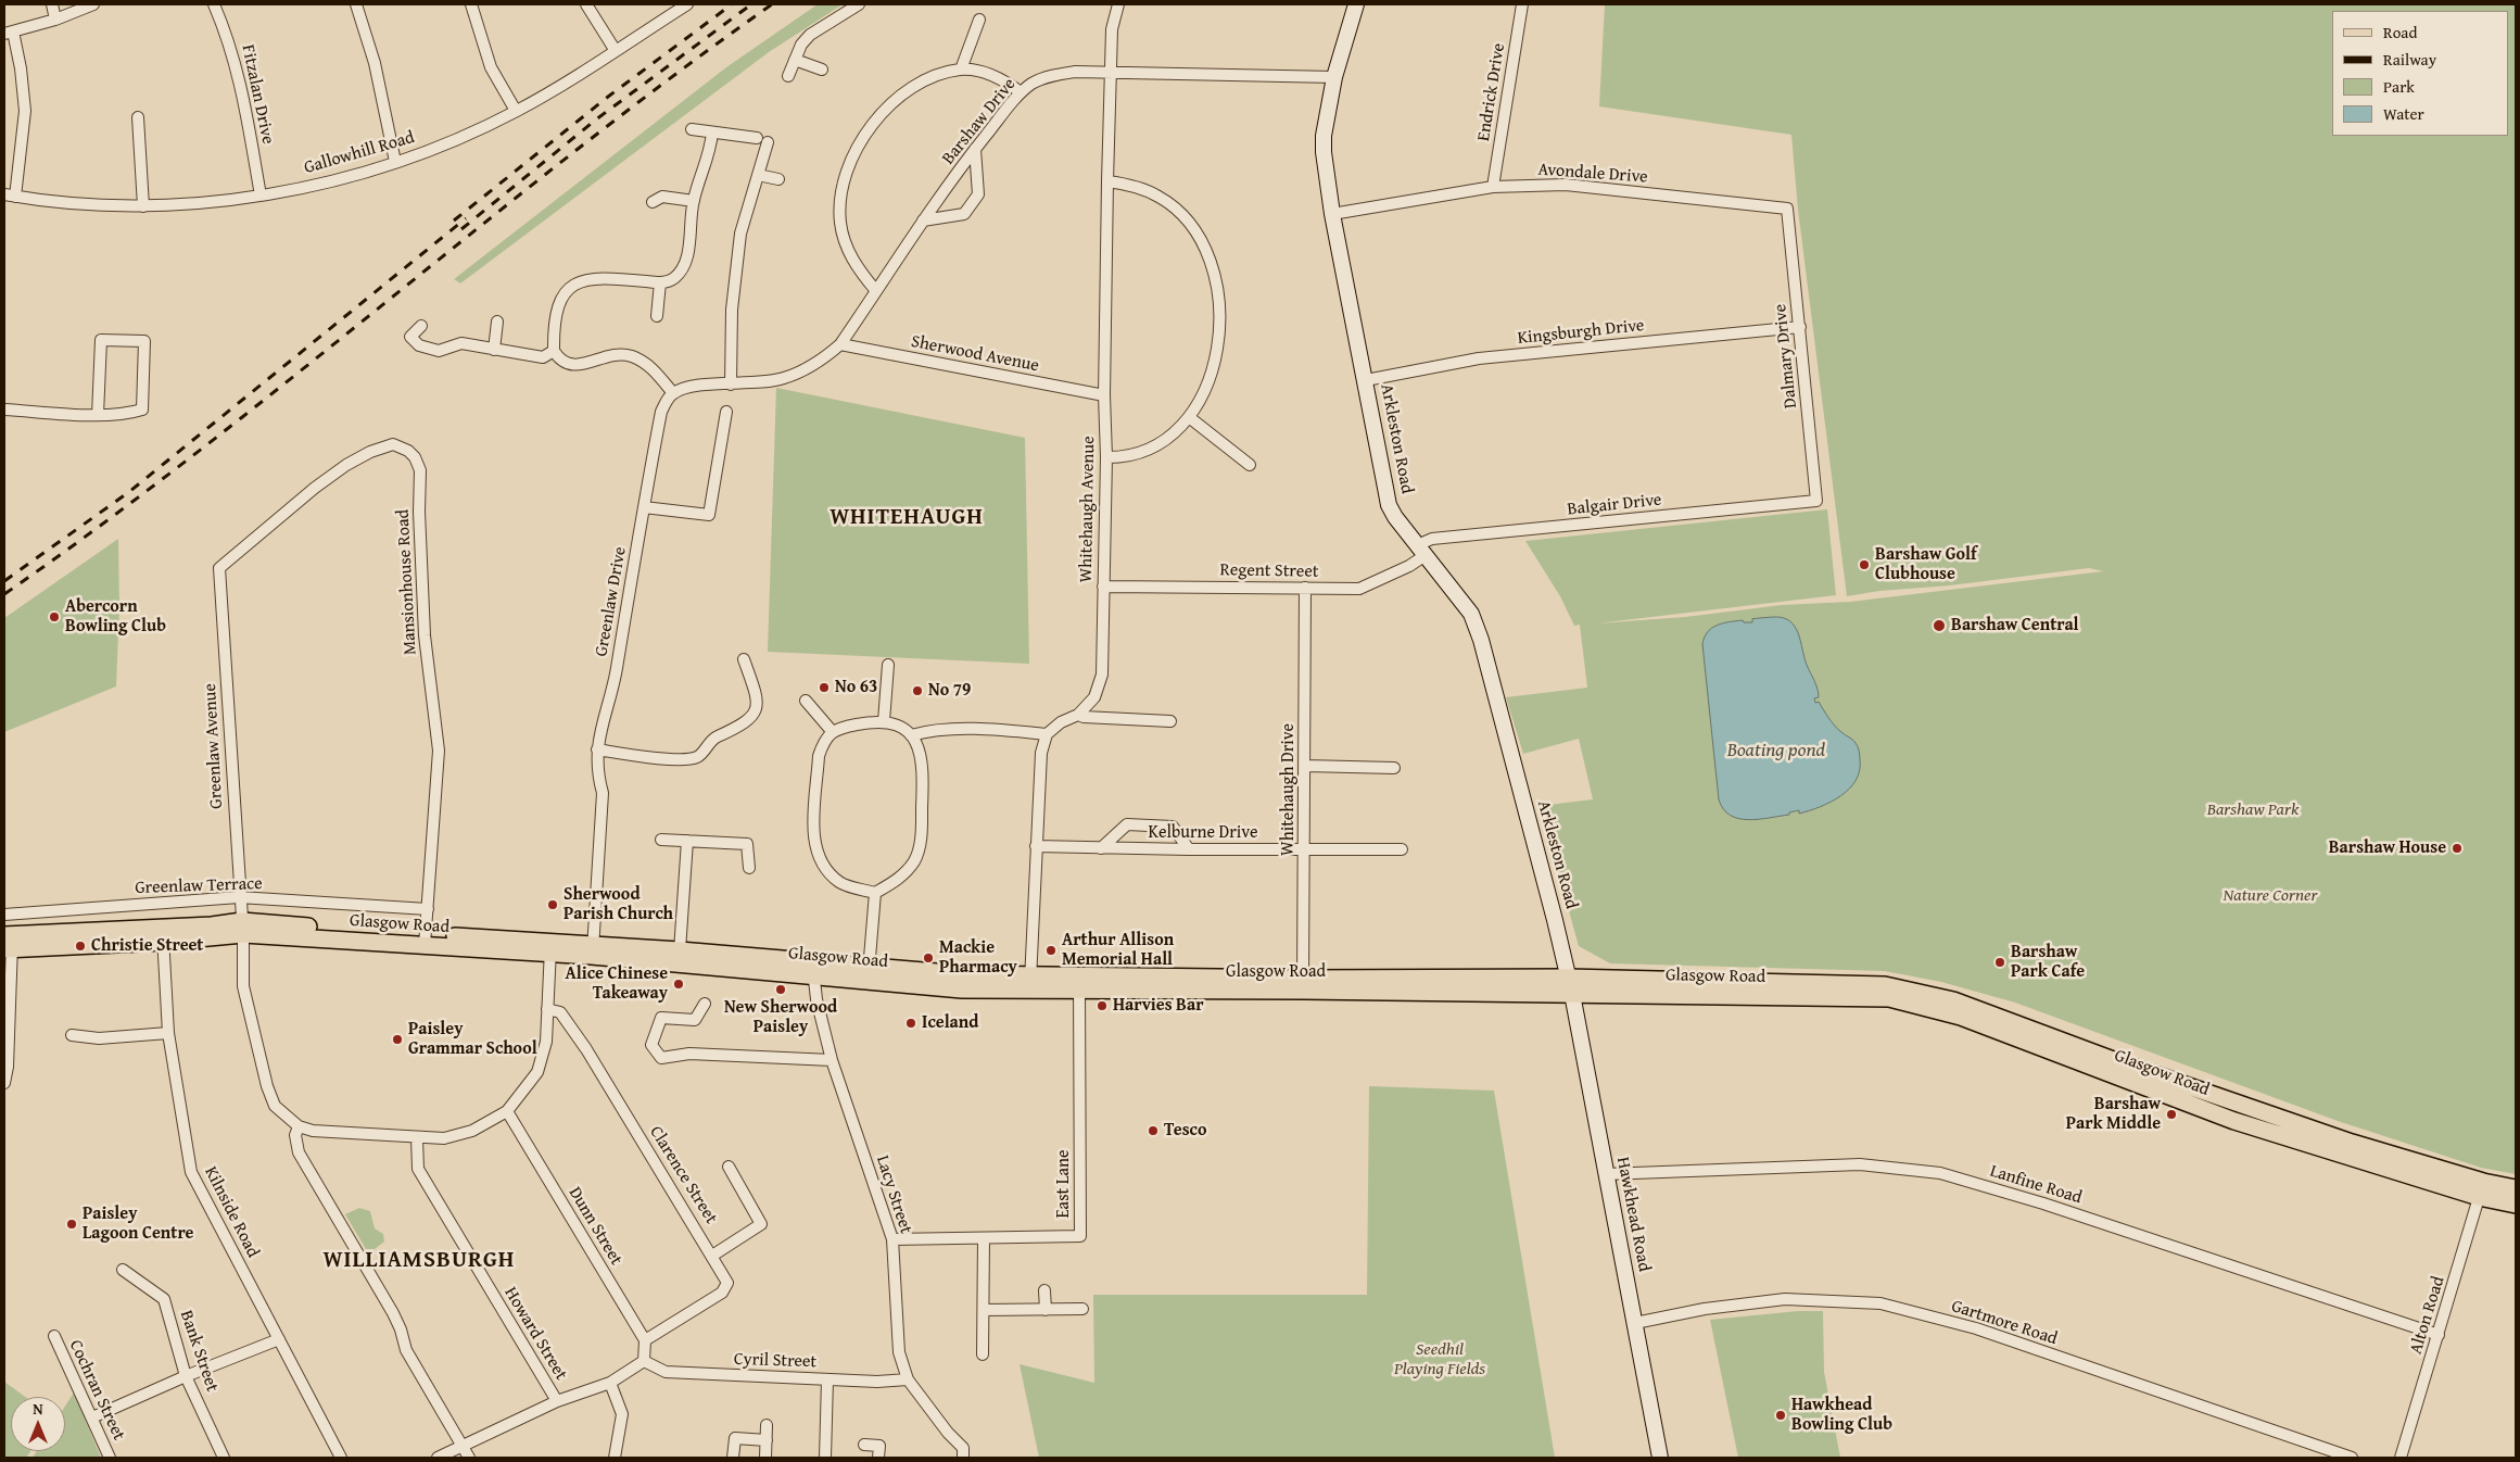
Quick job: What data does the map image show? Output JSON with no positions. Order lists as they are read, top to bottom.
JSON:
{
  "streets": {
    "main road": ["Glasgow Road"],
    "street": [
      "Endrick Drive",
      "Fitzalan Drive",
      "Barshaw Drive",
      "Gallowhill Road",
      "Avondale Drive",
      "Kingsburgh Drive",
      "Sherwood Avenue",
      "Dalmary Drive",
      "Arkleston Road",
      "Balgair Drive",
      "Whitehaugh Avenue",
      "Regent Street",
      "Mansionhouse Road",
      "Greenlaw Drive",
      "Greenlaw Avenue",
      "Whitehaugh Drive",
      "Kelburne Drive",
      "Greenlaw Terrace",
      "Clarence Street",
      "East Lane",
      "Lanfine Road",
      "Lacy Street",
      "Kilnside Road",
      "Hawkhead Road",
      "Dunn Street",
      "Alton Road",
      "Gartmore Road",
      "Howard Street",
      "Bank Street",
      "Cyril Street",
      "Cochran Street"
    ]
  },
  "crossings": [
    ["Endrick Drive", "Avondale Drive"],
    ["Fitzalan Drive", "Gallowhill Road"],
    ["Barshaw Drive", "Sherwood Avenue"],
    ["Barshaw Drive", "Arkleston Road"],
    ["Barshaw Drive", "Whitehaugh Avenue"],
    ["Avondale Drive", "Dalmary Drive"],
    ["Avondale Drive", "Arkleston Road"],
    ["Kingsburgh Drive", "Dalmary Drive"],
    ["Kingsburgh Drive", "Arkleston Road"],
    ["Sherwood Avenue", "Whitehaugh Avenue"],
    ["Dalmary Drive", "Balgair Drive"],
    ["Arkleston Road", "Balgair Drive"],
    ["Arkleston Road", "Regent Street"],
    ["Arkleston Road", "Glasgow Road"],
    ["Arkleston Road", "Hawkhead Road"],
    ["Balgair Drive", "Regent Street"],
    ["Whitehaugh Avenue", "Regent Street"],
    ["Regent Street", "Whitehaugh Drive"],
    ["Mansionhouse Road", "Greenlaw Avenue"],
    ["Mansionhouse Road", "Greenlaw Terrace"],
    ["Mansionhouse Road", "Glasgow Road"],
    ["Greenlaw Drive", "Glasgow Road"],
    ["Greenlaw Avenue", "Greenlaw Terrace"],
    ["Greenlaw Avenue", "Glasgow Road"],
    ["Whitehaugh Drive", "Kelburne Drive"],
    ["Whitehaugh Drive", "Glasgow Road"],
    ["Glasgow Road", "East Lane"],
    ["Glasgow Road", "Lacy Street"],
    ["Glasgow Road", "Kilnside Road"],
    ["Glasgow Road", "Hawkhead Road"],
    ["Glasgow Road", "Alton Road"],
    ["Clarence Street", "Dunn Street"],
    ["East Lane", "Lacy Street"],
    ["Lanfine Road", "Hawkhead Road"],
    ["Lanfine Road", "Alton Road"],
    ["Lacy Street", "Cyril Street"],
    ["Hawkhead Road", "Gartmore Road"]
  ],
  "districts": ["WHITEHAUGH", "WILLIAMSBURGH"],
  "water": ["Boating pond"],
  "parks": ["Barshaw Park", "Nature Corner", "Seedhil Playing Fields"],
  "places": [
    "Barshaw Golf Clubhouse",
    "Abercorn Bowling Club",
    "Barshaw Central",
    "No 63",
    "No 79",
    "Barshaw House",
    "Sherwood Parish Church",
    "Christie Street",
    "Arthur Allison Memorial Hall",
    "Mackie Pharmacy",
    "Barshaw Park Cafe",
    "Alice Chinese Takeaway",
    "New Sherwood Paisley",
    "Harvies Bar",
    "Iceland",
    "Paisley Grammar School",
    "Barshaw Park Middle",
    "Tesco",
    "Paisley Lagoon Centre",
    "Hawkhead Bowling Club"
  ],
  "legend": [
    "Road",
    "Railway",
    "Park",
    "Water"
  ],
  "north": "top"
}
